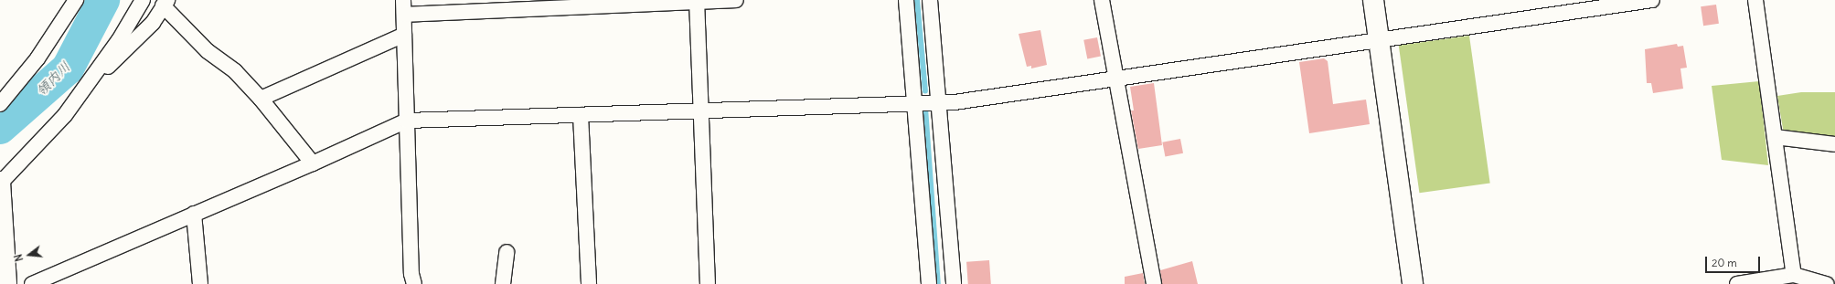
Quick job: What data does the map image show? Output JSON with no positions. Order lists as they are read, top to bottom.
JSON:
{
  "water": ["領内川"],
  "scale_bar": "20 m",
  "north": "left"
}
